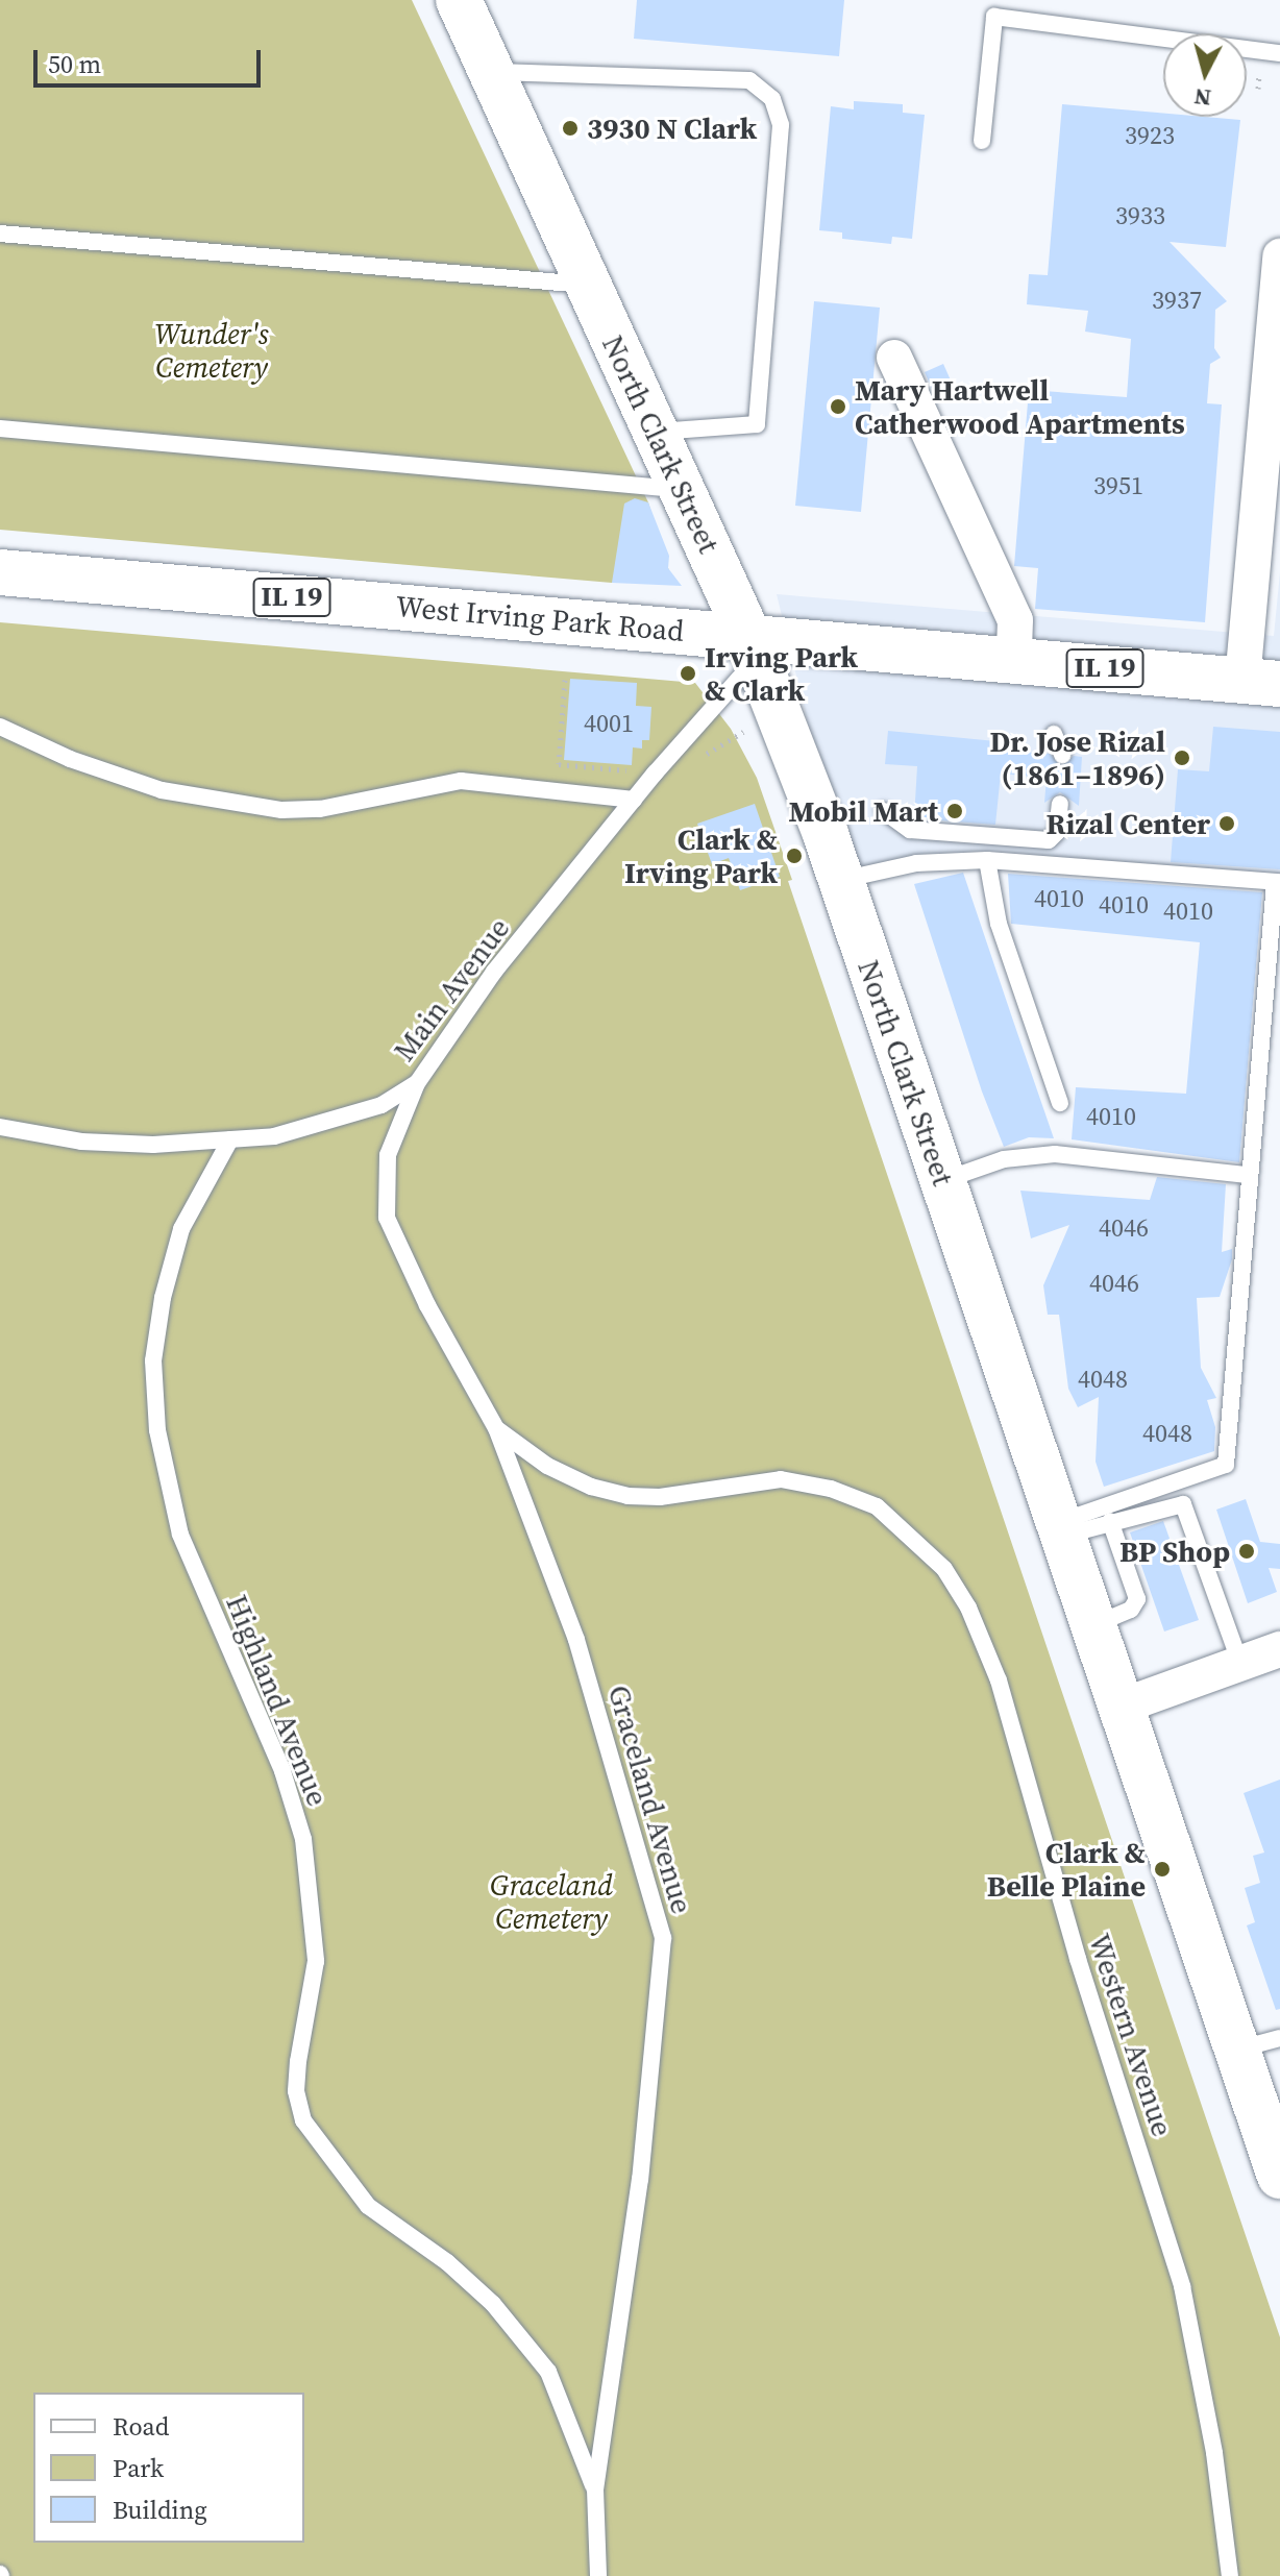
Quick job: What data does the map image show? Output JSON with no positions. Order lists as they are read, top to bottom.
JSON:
{
  "streets": {
    "main road": ["North Clark Street", "IL 19", "West Irving Park Road"],
    "lane": [
      "Main Avenue",
      "Highland Avenue",
      "Graceland Avenue",
      "Western Avenue"
    ]
  },
  "crossings": [
    ["North Clark Street", "West Irving Park Road"],
    ["North Clark Street", "Main Avenue"],
    ["West Irving Park Road", "Main Avenue"],
    ["Main Avenue", "Highland Avenue"],
    ["Main Avenue", "Graceland Avenue"],
    ["Highland Avenue", "Graceland Avenue"],
    ["Graceland Avenue", "Western Avenue"]
  ],
  "parks": ["Wunder's Cemetery", "Graceland Cemetery"],
  "places": [
    "3930 N Clark",
    "Mary Hartwell Catherwood Apartments",
    "Irving Park & Clark",
    "Dr. Jose Rizal (1861–1896)",
    "Mobil Mart",
    "Rizal Center",
    "Clark & Irving Park",
    "BP Shop",
    "Clark & Belle Plaine"
  ],
  "house_numbers": [
    "3923",
    "3933",
    "3937",
    "3951",
    "4001",
    "4010",
    "4010",
    "4010",
    "4010",
    "4046",
    "4046",
    "4048",
    "4048"
  ],
  "legend": ["Road", "Park", "Building"],
  "scale_bar": "50 m",
  "north": "bottom"
}
